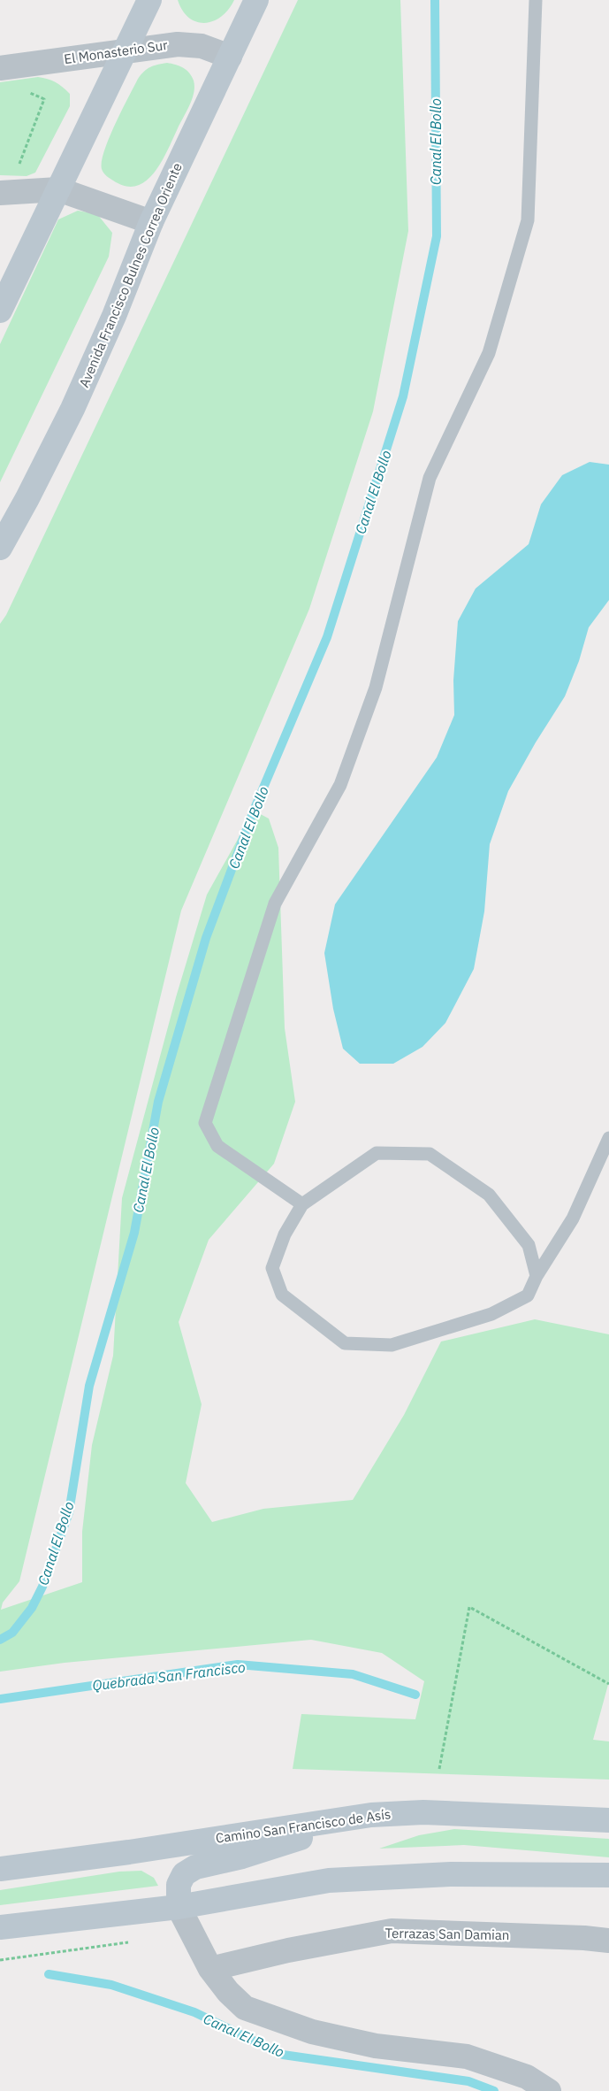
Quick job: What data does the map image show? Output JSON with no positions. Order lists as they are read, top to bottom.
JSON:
{
  "streets": {
    "main road": ["Avenida Francisco Bulnes Correa Oriente", "Camino San Francisco de Asís"],
    "street": ["El Monasterio Sur", "Terrazas San Damian"]
  },
  "crossings": [
    ["El Monasterio Sur", "Avenida Francisco Bulnes Correa Oriente"]
  ],
  "water": ["Canal El Bollo", "Quebrada San Francisco"]
}
